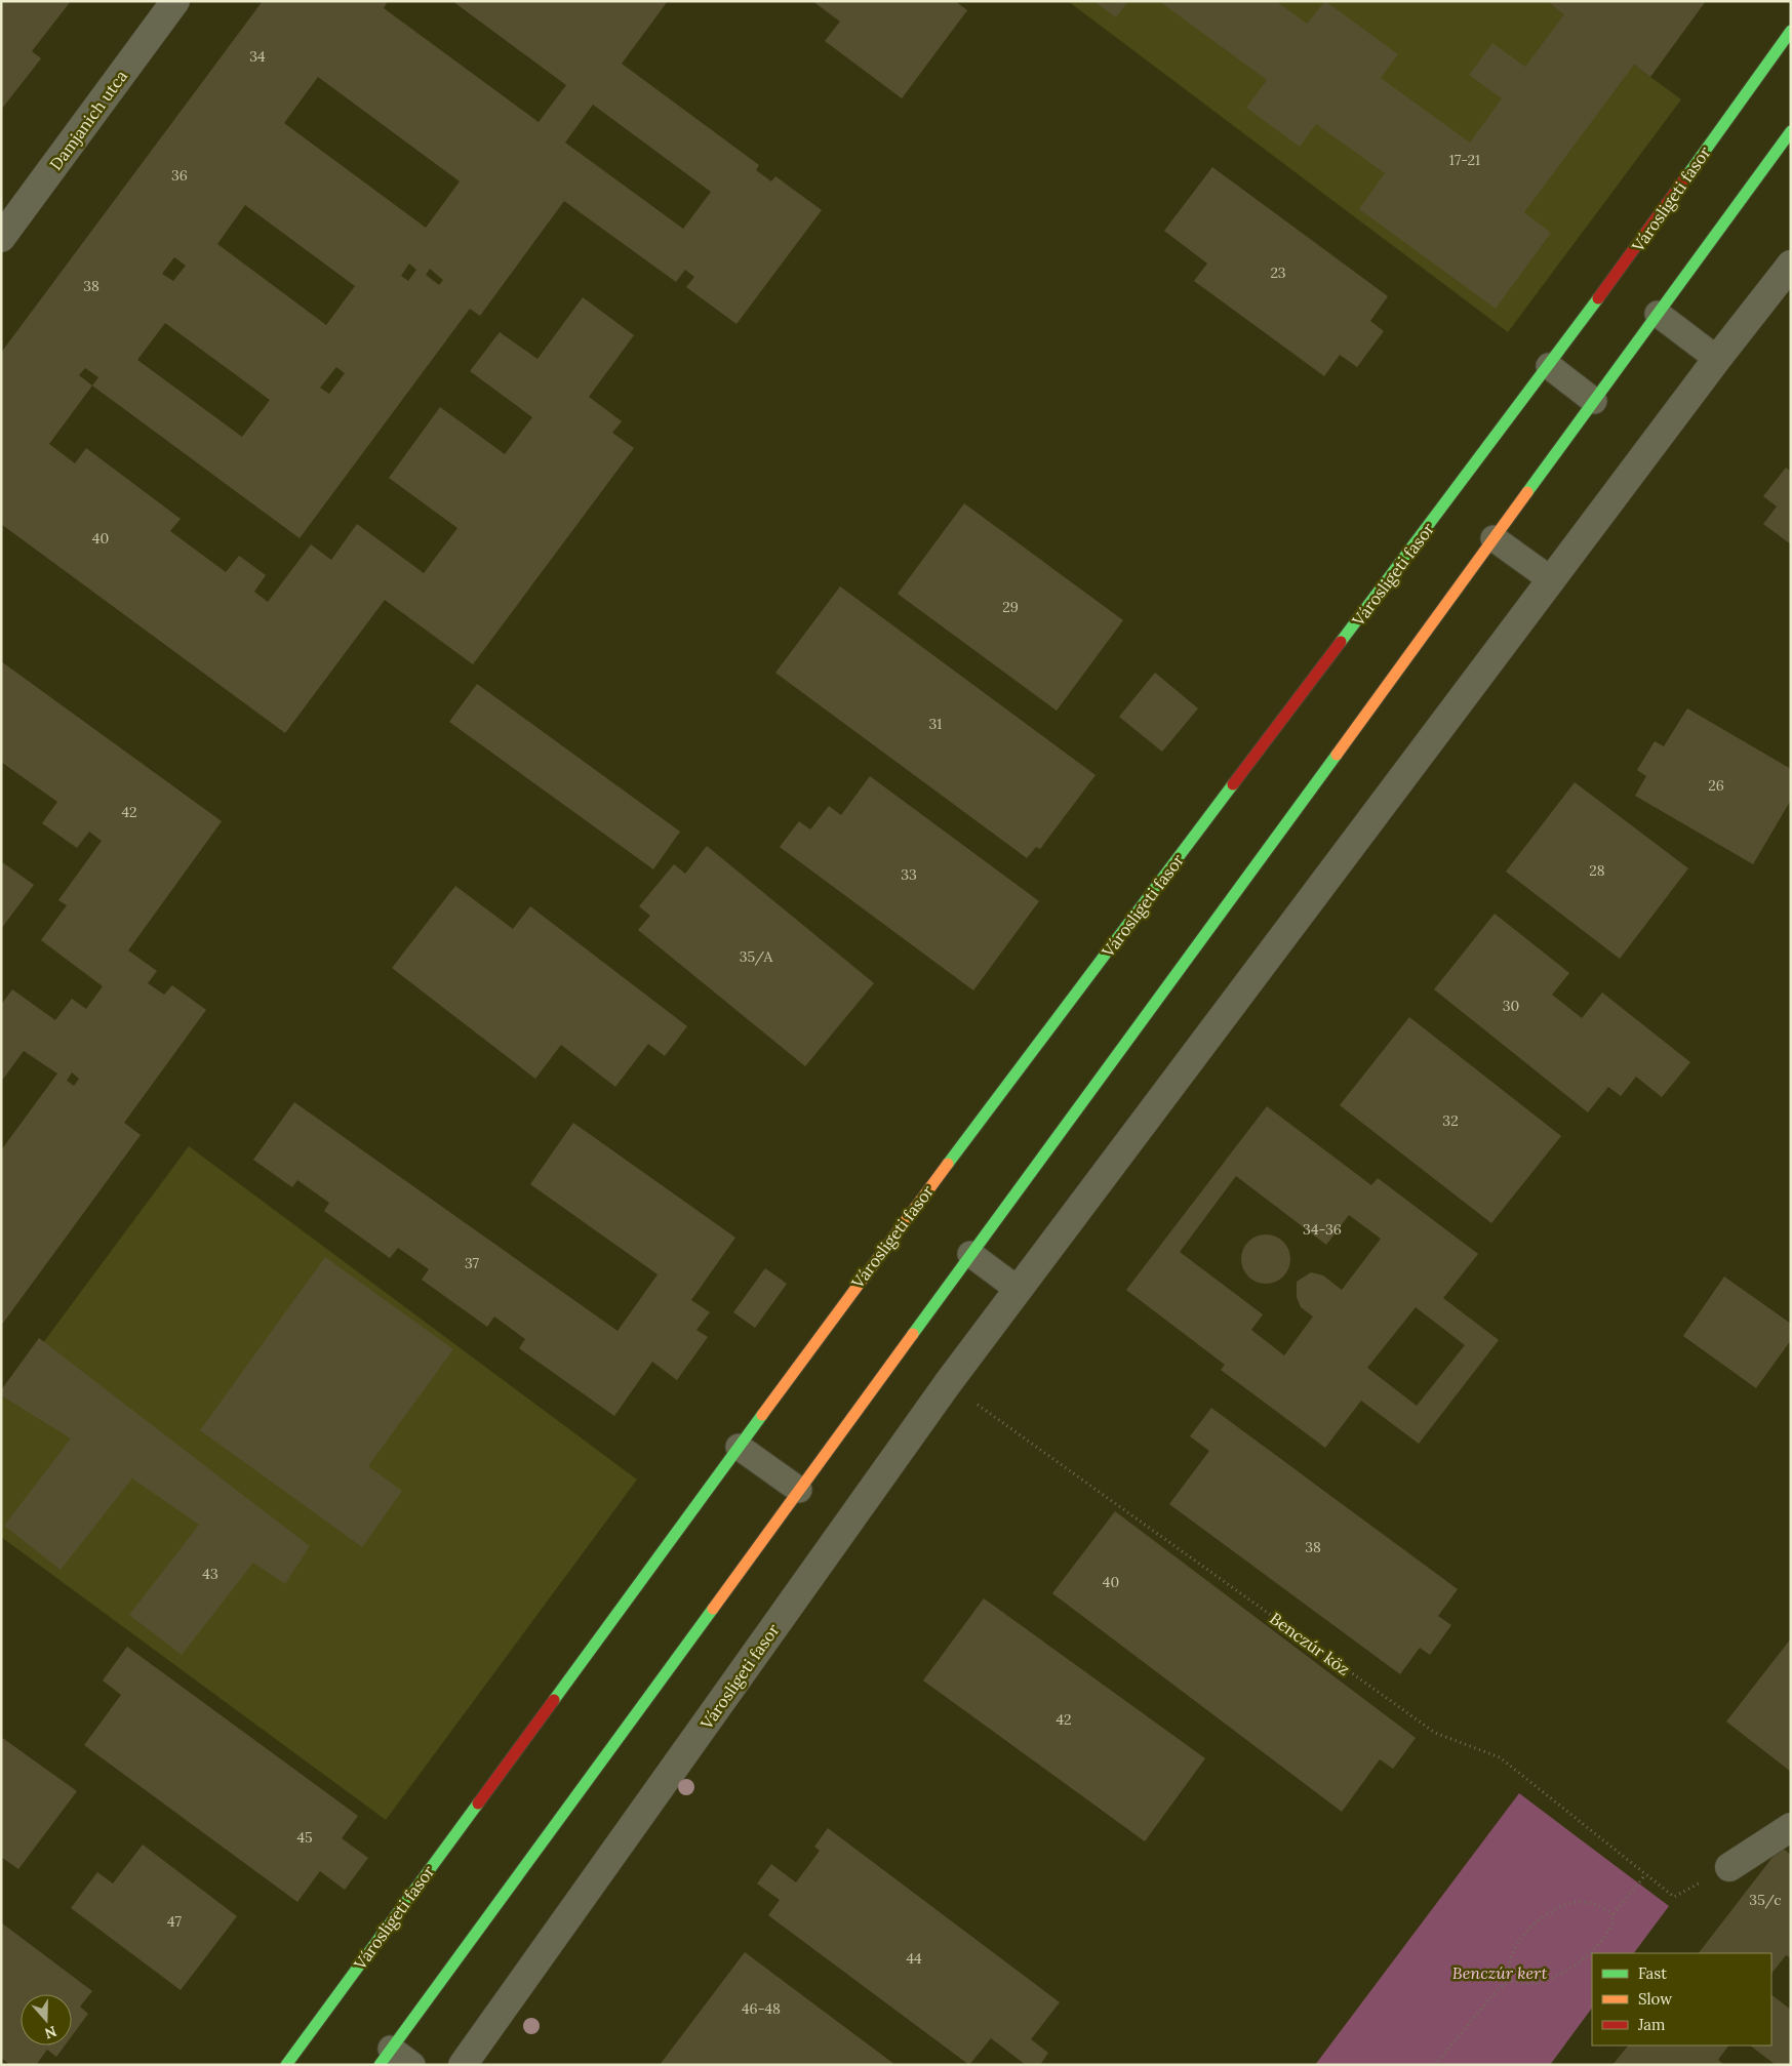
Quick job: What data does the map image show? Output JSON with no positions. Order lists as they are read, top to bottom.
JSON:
{
  "streets": {
    "street": ["Damjanich utca", "Városligeti fasor"],
    "path": ["Benczúr köz"]
  },
  "crossings": [
    ["Városligeti fasor", "Benczúr köz"]
  ],
  "parks": ["Benczúr kert"],
  "house_numbers": [
    "34",
    "17-21",
    "36",
    "23",
    "38",
    "40",
    "29",
    "31",
    "26",
    "42",
    "28",
    "33",
    "35/A",
    "30",
    "32",
    "34-36",
    "37",
    "38",
    "43",
    "40",
    "42",
    "45",
    "35/c",
    "47",
    "44",
    "46-48"
  ],
  "legend": ["Fast", "Slow", "Jam"],
  "north": "bottom"
}
